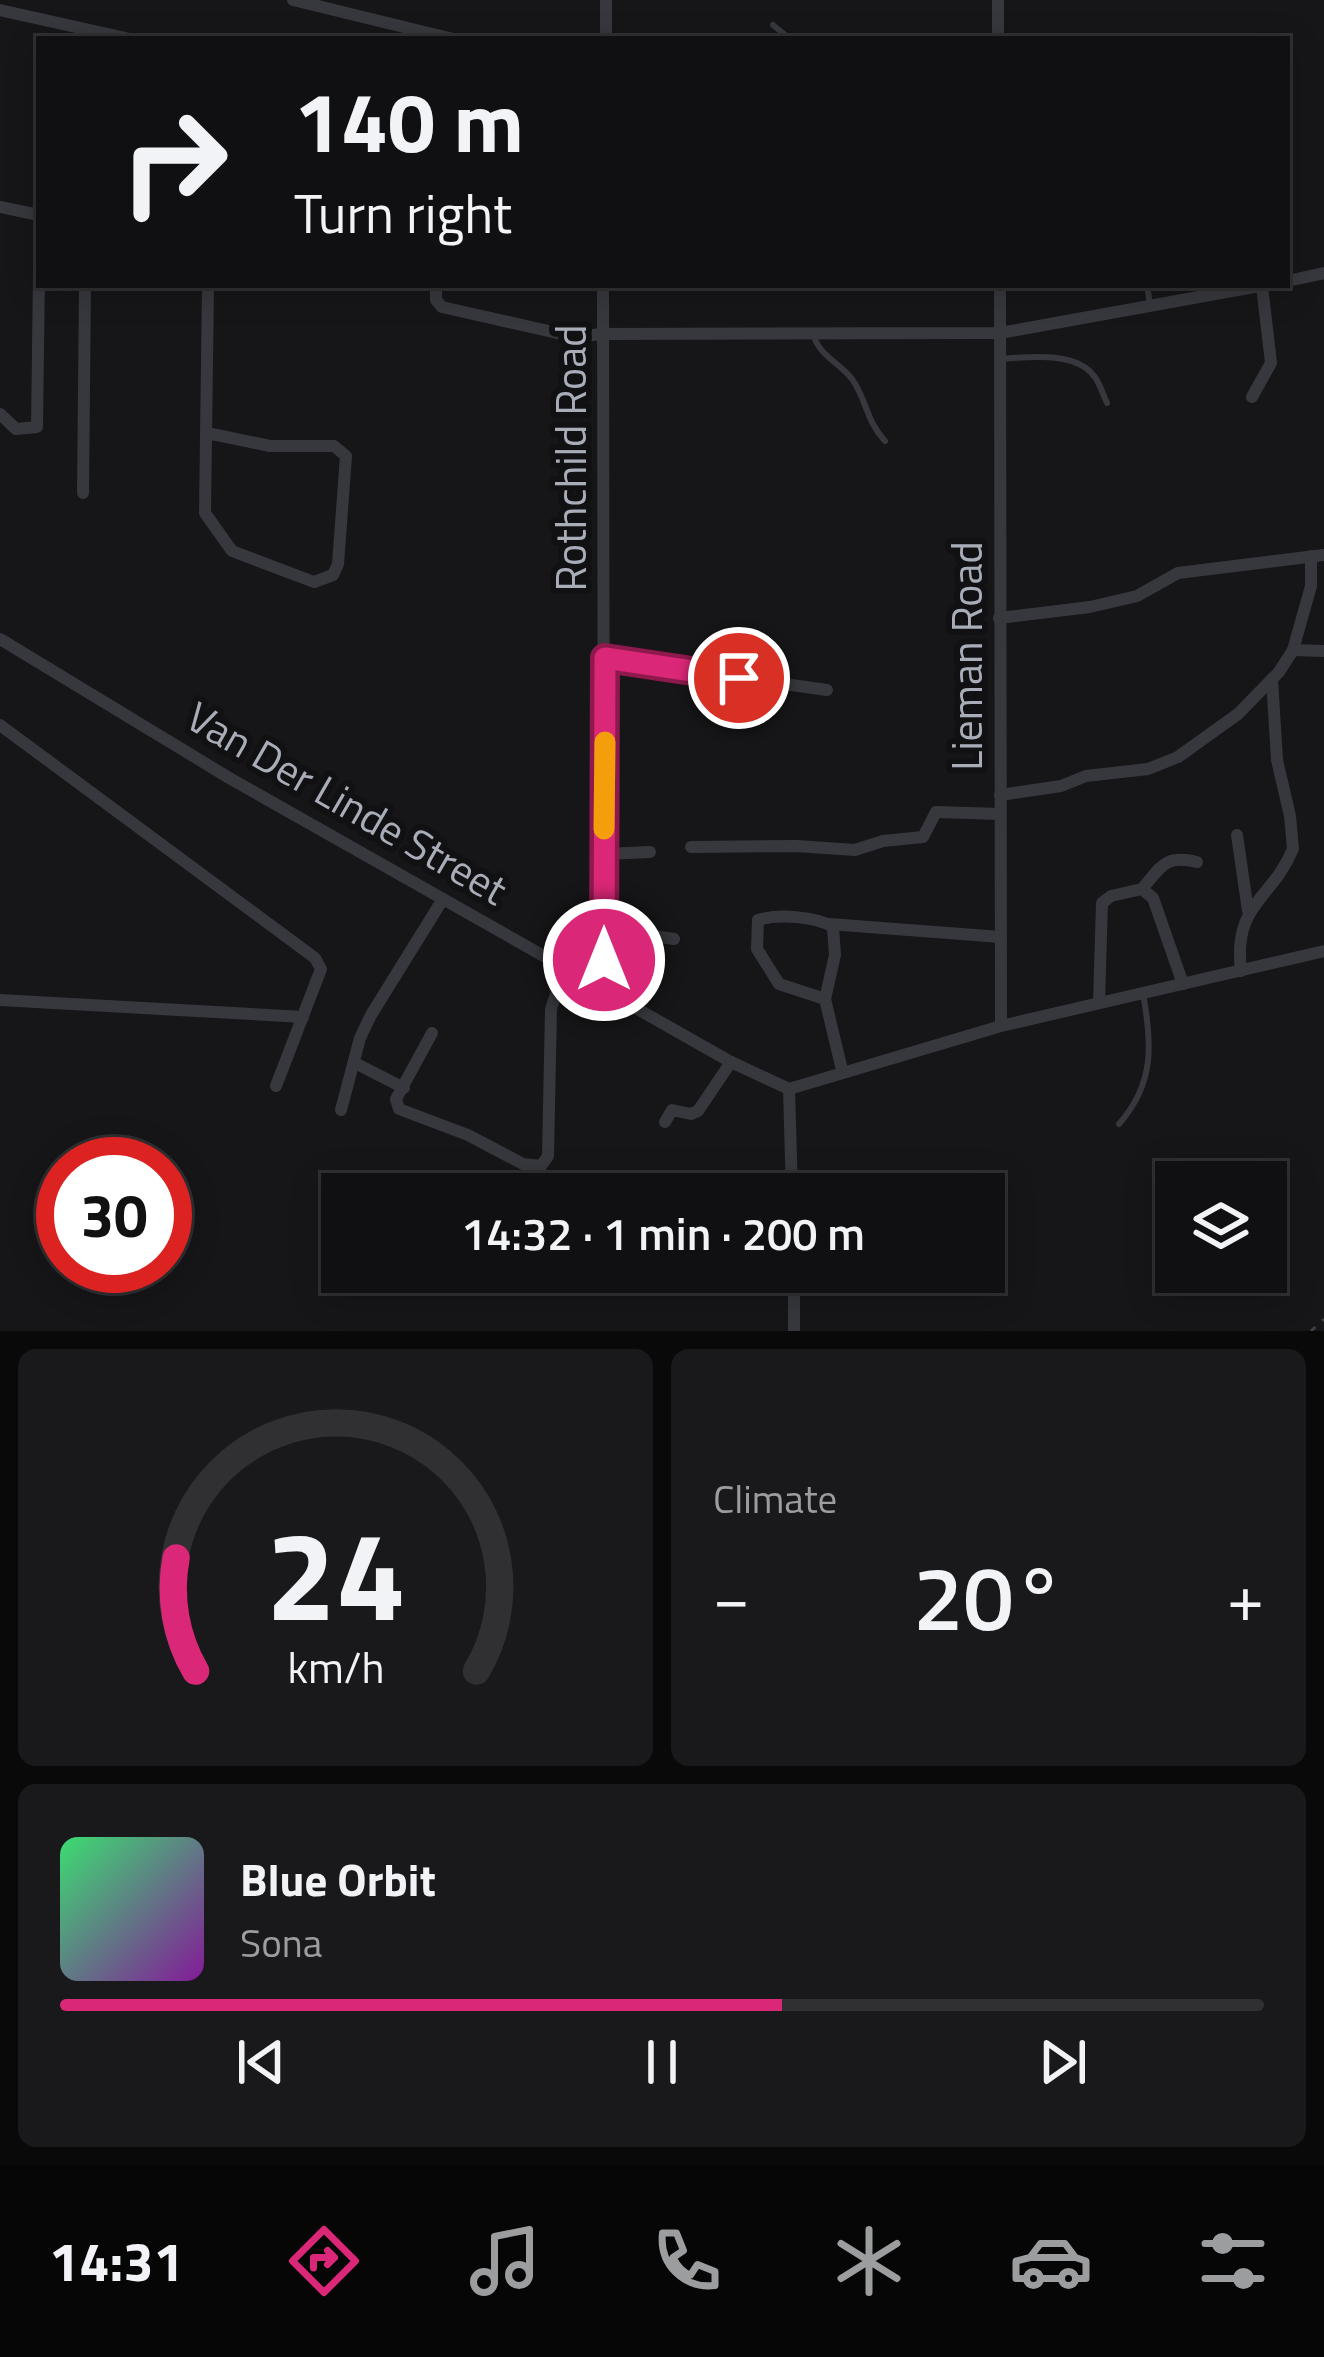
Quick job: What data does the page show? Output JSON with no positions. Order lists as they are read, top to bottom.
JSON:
{
  "streets": {
    "street": ["Rothchild Road", "Lieman Road", "Van Der Linde Street"]
  },
  "crossings": [
    ["Rothchild Road", "Van Der Linde Street"]
  ],
  "page": {
    "turn": ["140 m", "Turn right"],
    "limit": "30",
    "trip": "14:32 · 1 min · 200 m",
    "tile": "Climate",
    "heat": ["−", "20°", "+"],
    "song": ["Blue Orbit", "Sona"],
    "tabs": "14:31",
    "gauge": ["24", "km/h"]
  }
}
